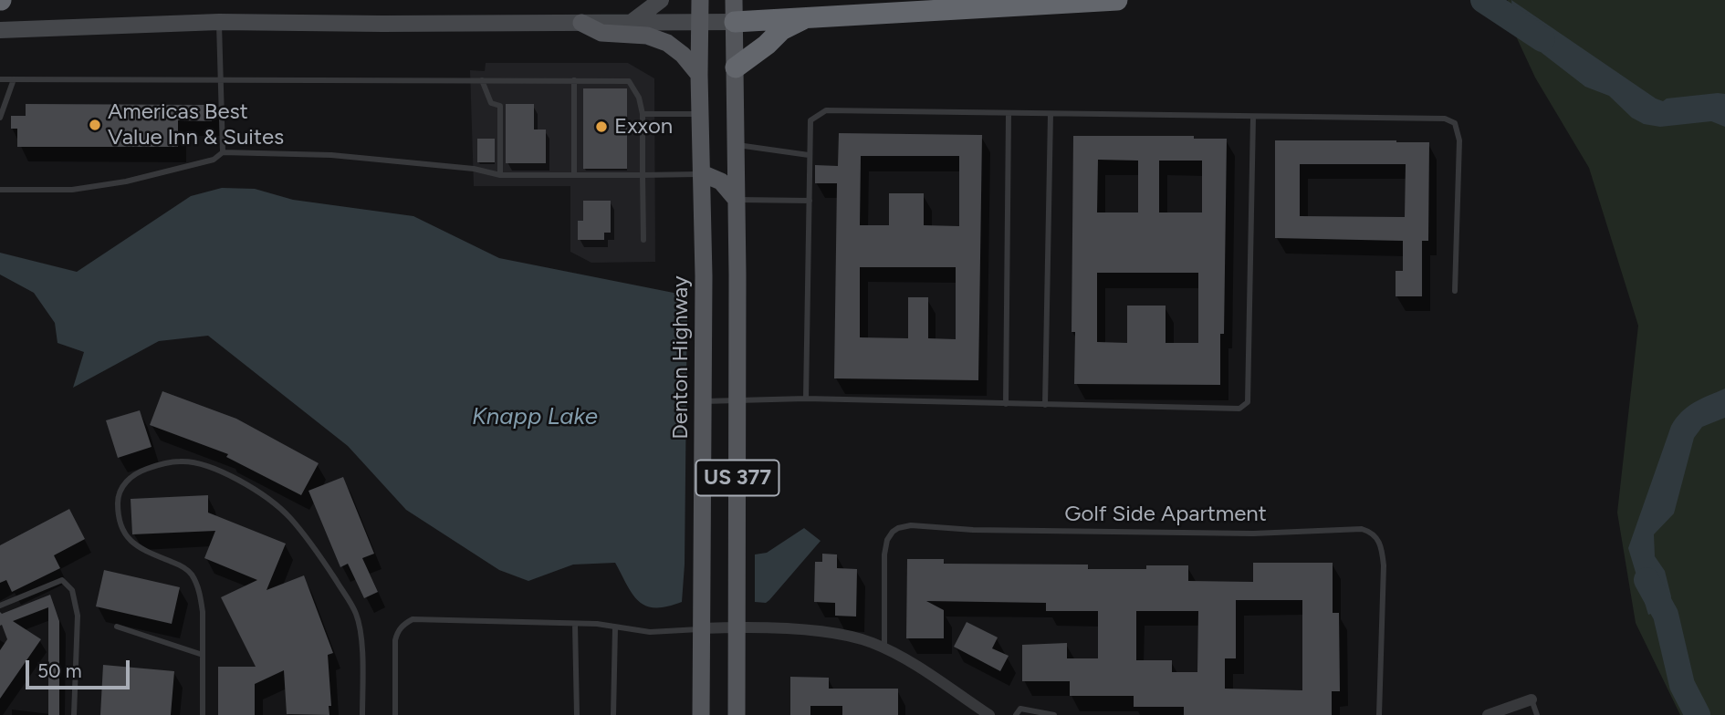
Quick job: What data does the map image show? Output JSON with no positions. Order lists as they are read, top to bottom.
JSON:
{
  "streets": {
    "main road": ["Denton Highway", "US 377"],
    "lane": ["Golf Side Apartment"]
  },
  "water": ["Knapp Lake"],
  "places": ["Americas Best Value Inn & Suites", "Exxon"],
  "scale_bar": "50 m"
}
